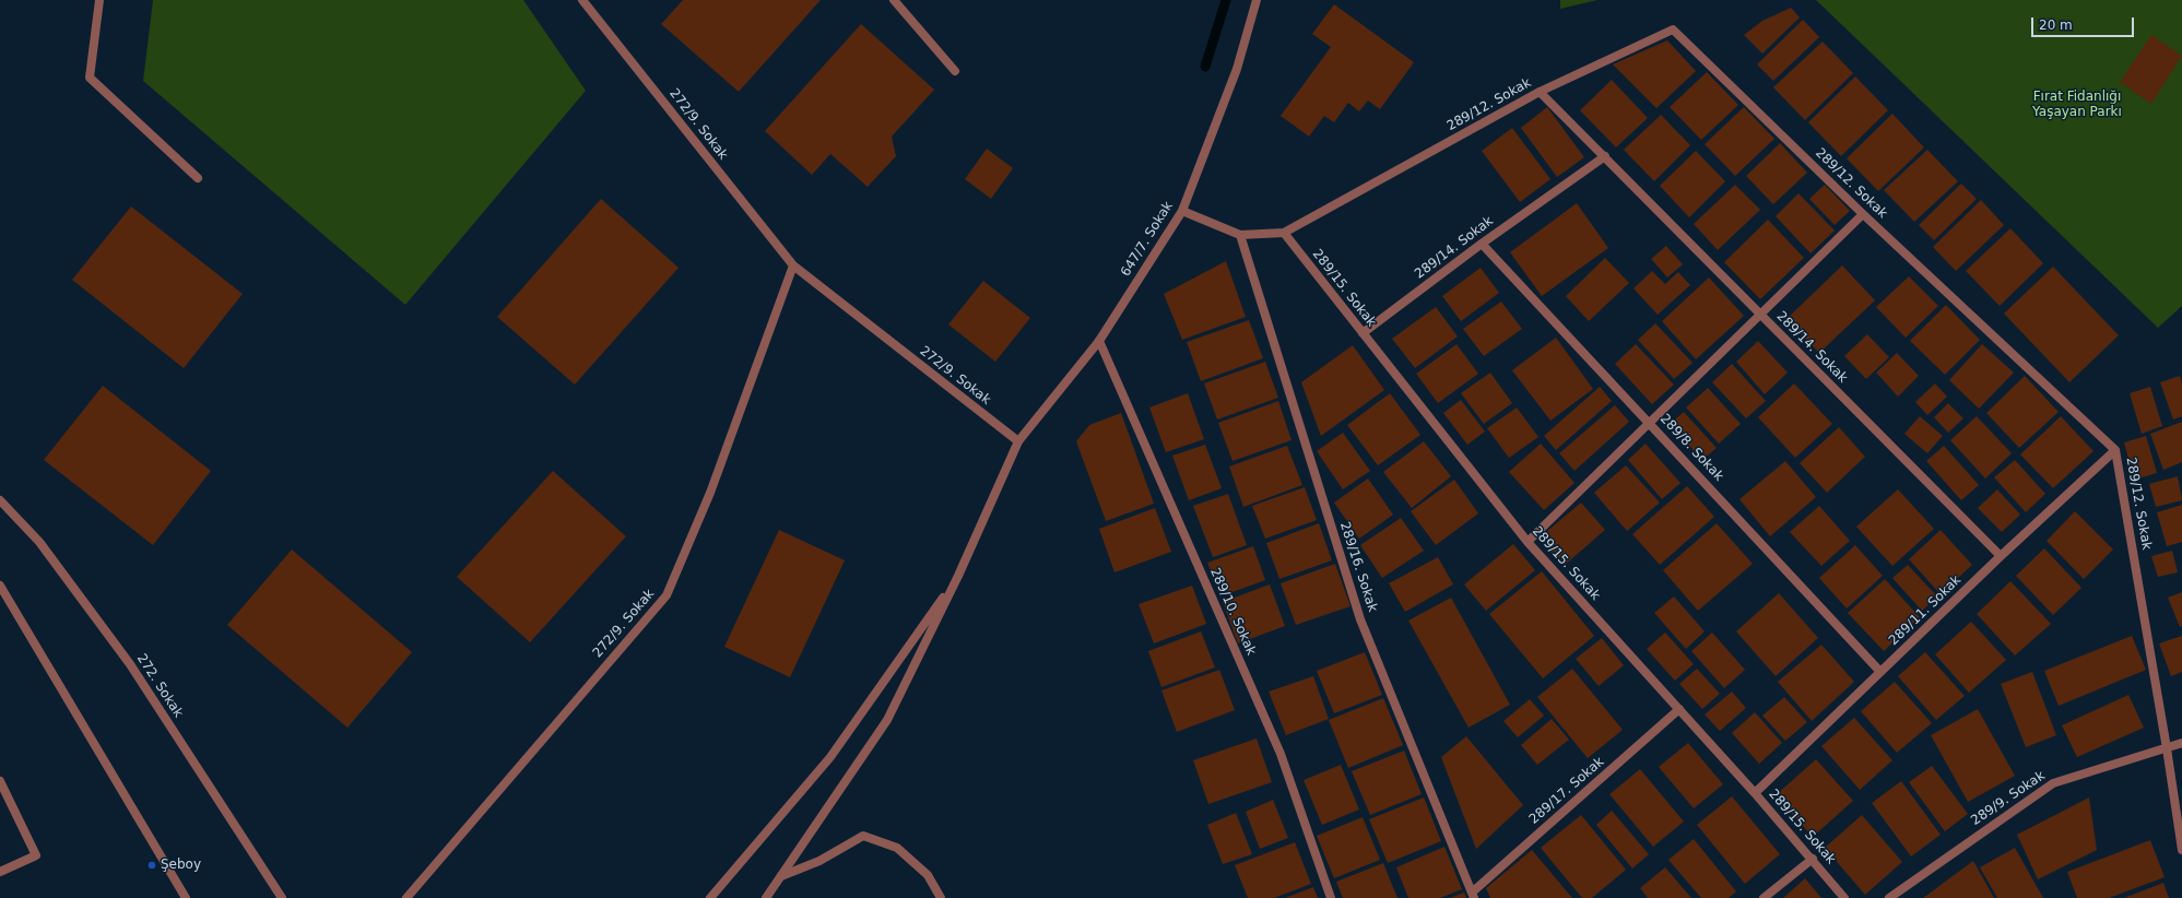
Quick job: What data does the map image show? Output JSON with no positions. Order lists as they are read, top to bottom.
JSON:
{
  "streets": {
    "street": [
      "289/12. Sokak",
      "272/9. Sokak",
      "647/7. Sokak",
      "289/14. Sokak",
      "289/15. Sokak",
      "289/8. Sokak",
      "289/16. Sokak",
      "289/11. Sokak",
      "289/10. Sokak",
      "272. Sokak",
      "289/17. Sokak",
      "289/9. Sokak"
    ]
  },
  "crossings": [
    ["289/12. Sokak", "647/7. Sokak"],
    ["289/12. Sokak", "289/14. Sokak"],
    ["289/12. Sokak", "289/15. Sokak"],
    ["289/12. Sokak", "289/16. Sokak"],
    ["289/12. Sokak", "289/11. Sokak"],
    ["289/12. Sokak", "289/9. Sokak"],
    ["272/9. Sokak", "647/7. Sokak"],
    ["647/7. Sokak", "289/10. Sokak"],
    ["289/14. Sokak", "289/15. Sokak"],
    ["289/14. Sokak", "289/8. Sokak"],
    ["289/14. Sokak", "289/11. Sokak"],
    ["289/15. Sokak", "289/11. Sokak"],
    ["289/15. Sokak", "289/17. Sokak"],
    ["289/8. Sokak", "289/11. Sokak"],
    ["289/16. Sokak", "289/17. Sokak"]
  ],
  "parks": ["Fırat Fidanlığı Yaşayan Parkı"],
  "places": ["Şeboy"],
  "scale_bar": "20 m"
}
